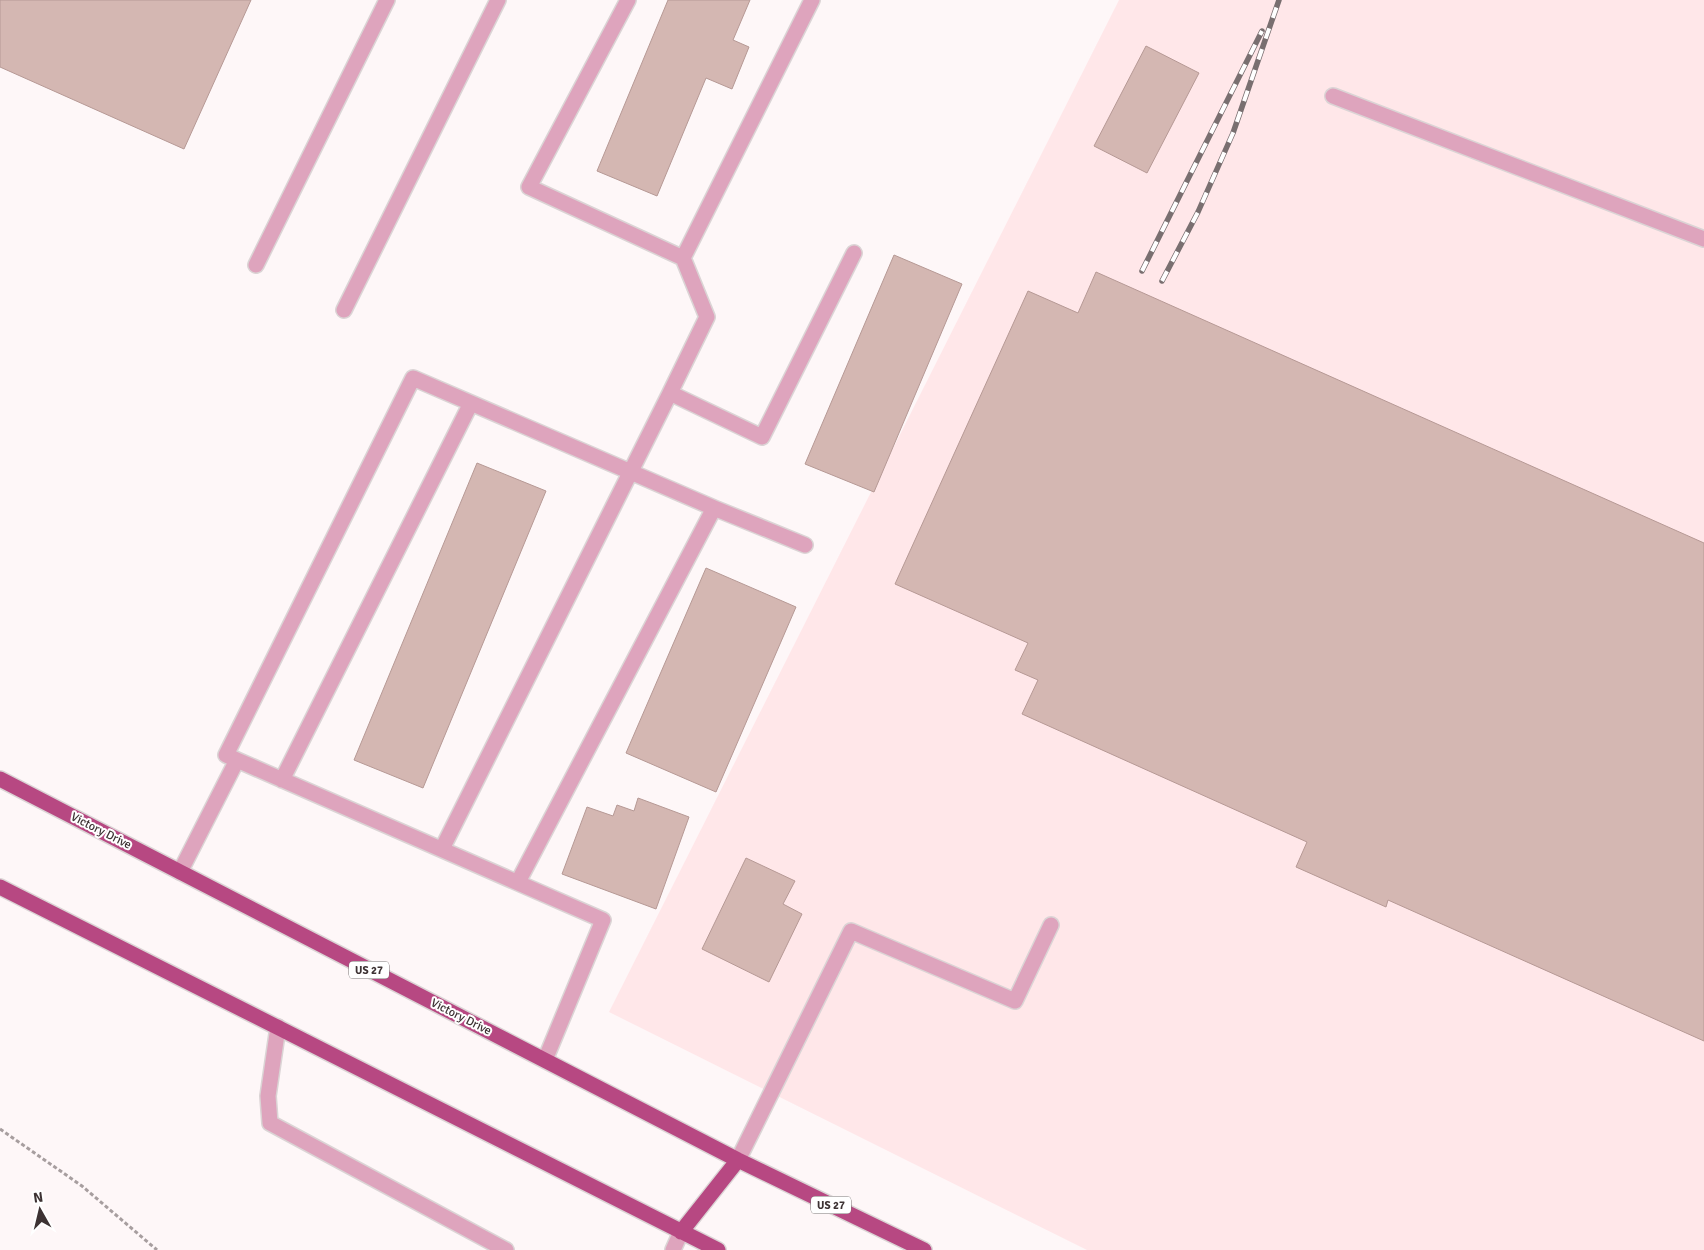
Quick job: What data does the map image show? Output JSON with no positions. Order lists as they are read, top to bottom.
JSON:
{
  "streets": {
    "highway": ["Victory Drive", "US 27"]
  },
  "north": "top"
}
